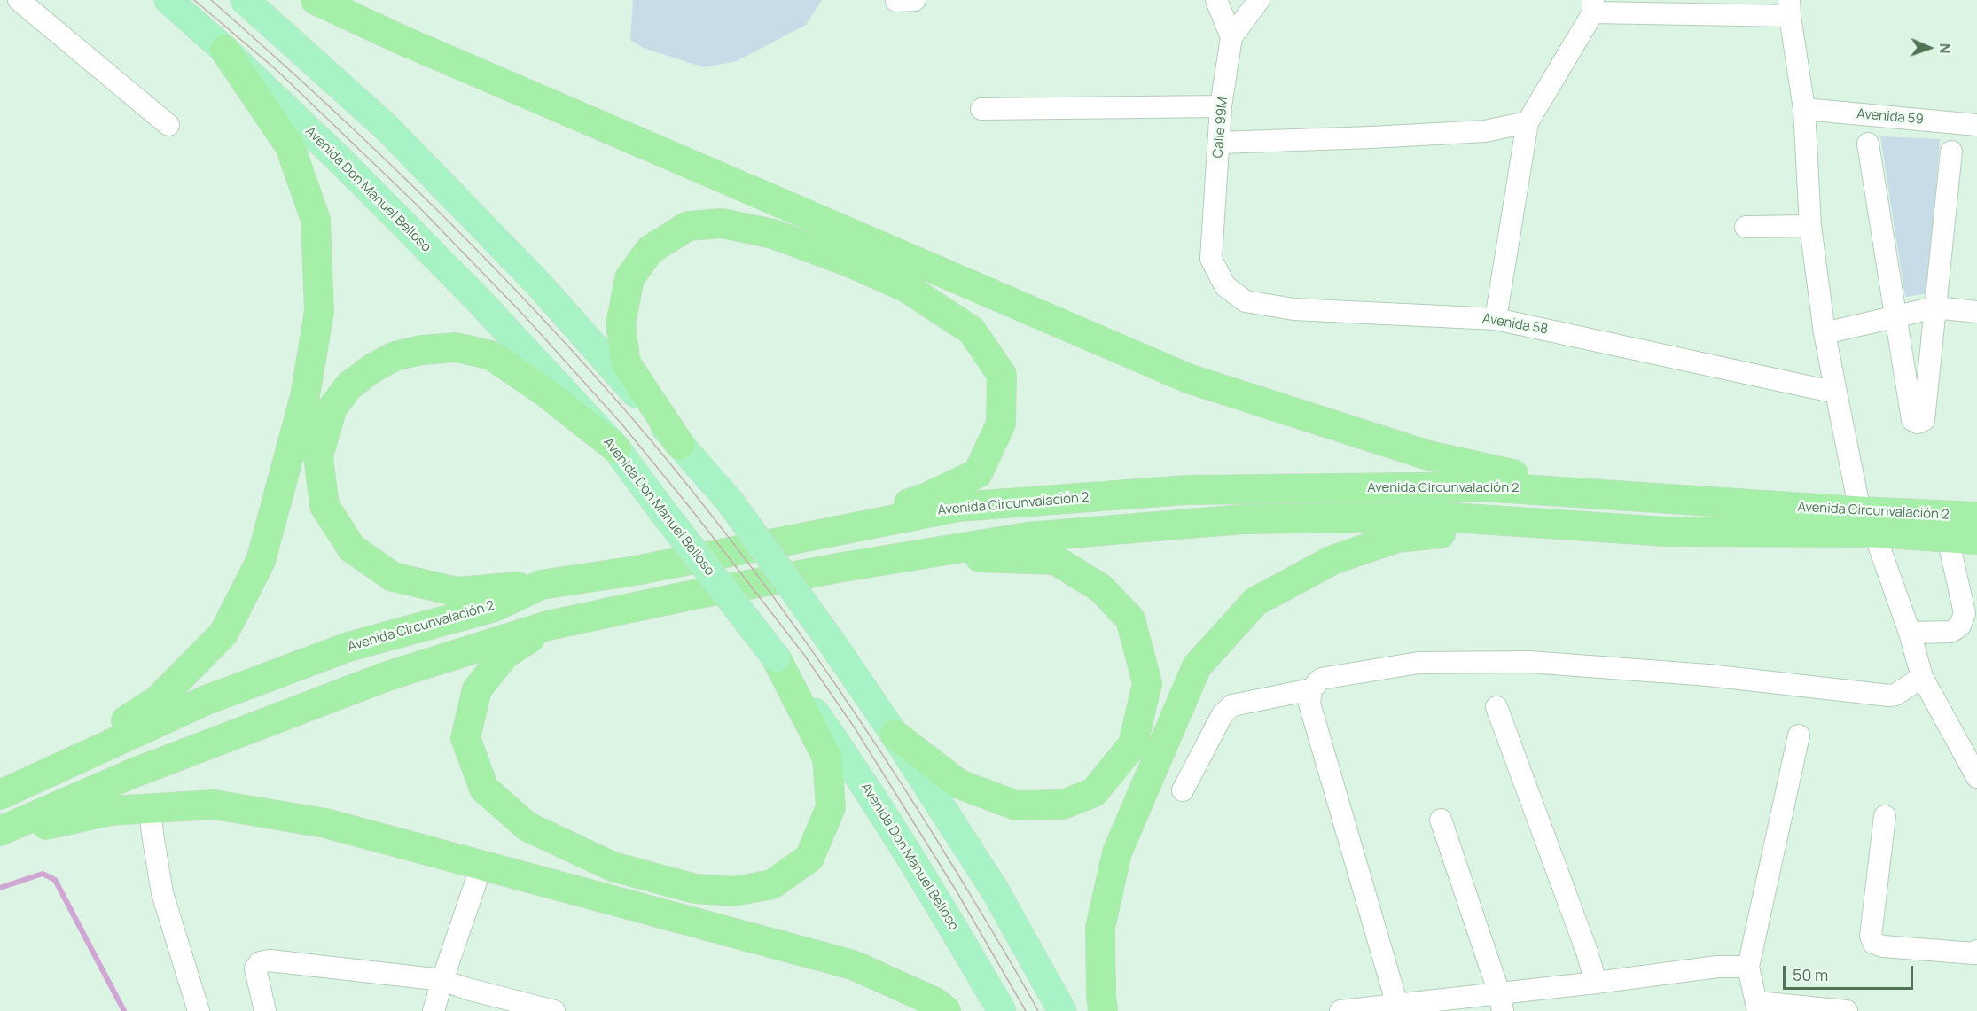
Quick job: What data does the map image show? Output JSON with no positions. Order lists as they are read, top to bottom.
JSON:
{
  "streets": {
    "highway": ["Avenida Circunvalación 2"],
    "main road": ["Avenida Don Manuel Belloso"],
    "street": ["Avenida 59", "Calle 99M", "Avenida 58"]
  },
  "crossings": [
    ["Calle 99M", "Avenida 58"]
  ],
  "scale_bar": "50 m",
  "north": "right"
}
